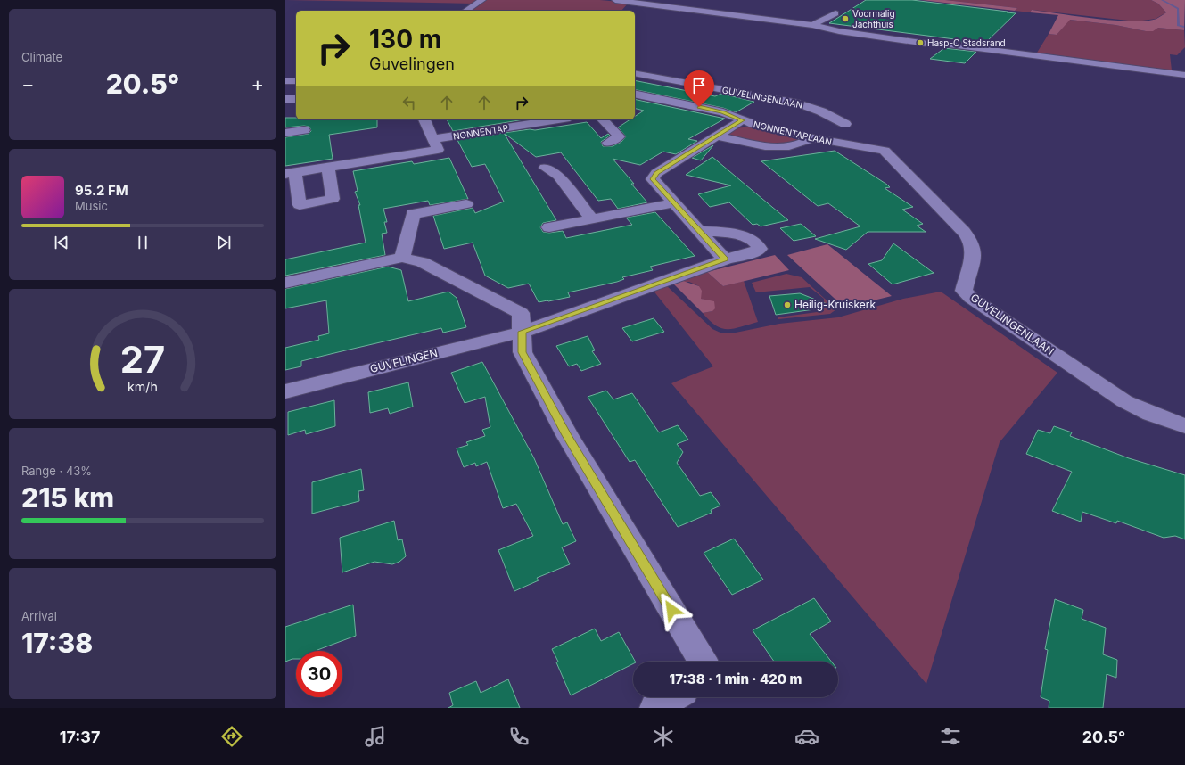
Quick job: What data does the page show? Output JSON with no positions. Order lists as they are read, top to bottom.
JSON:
{
  "streets": {
    "street": [
      "GUVELINGENLAAN",
      "NONNENTAP",
      "NONNENTAPLAAN",
      "GUVELINGEN"
    ]
  },
  "crossings": [
    ["GUVELINGENLAAN", "NONNENTAPLAAN"]
  ],
  "places": ["Voormalig Jachthuis", "Hasp-O Stadsrand", "Heilig-Kruiskerk"],
  "page": {
    "tile": [
      "Climate",
      ["Range · 43%", "215 km"],
      ["Arrival", "17:38"]
    ],
    "turn": ["130 m", "Guvelingen"],
    "heat": ["−", "20.5°", "+"],
    "song": ["95.2 FM", "Music"],
    "limit": "30",
    "trip": "17:38 · 1 min · 420 m",
    "tabs": ["17:37", "20.5°"],
    "gauge": ["27", "km/h"]
  }
}
